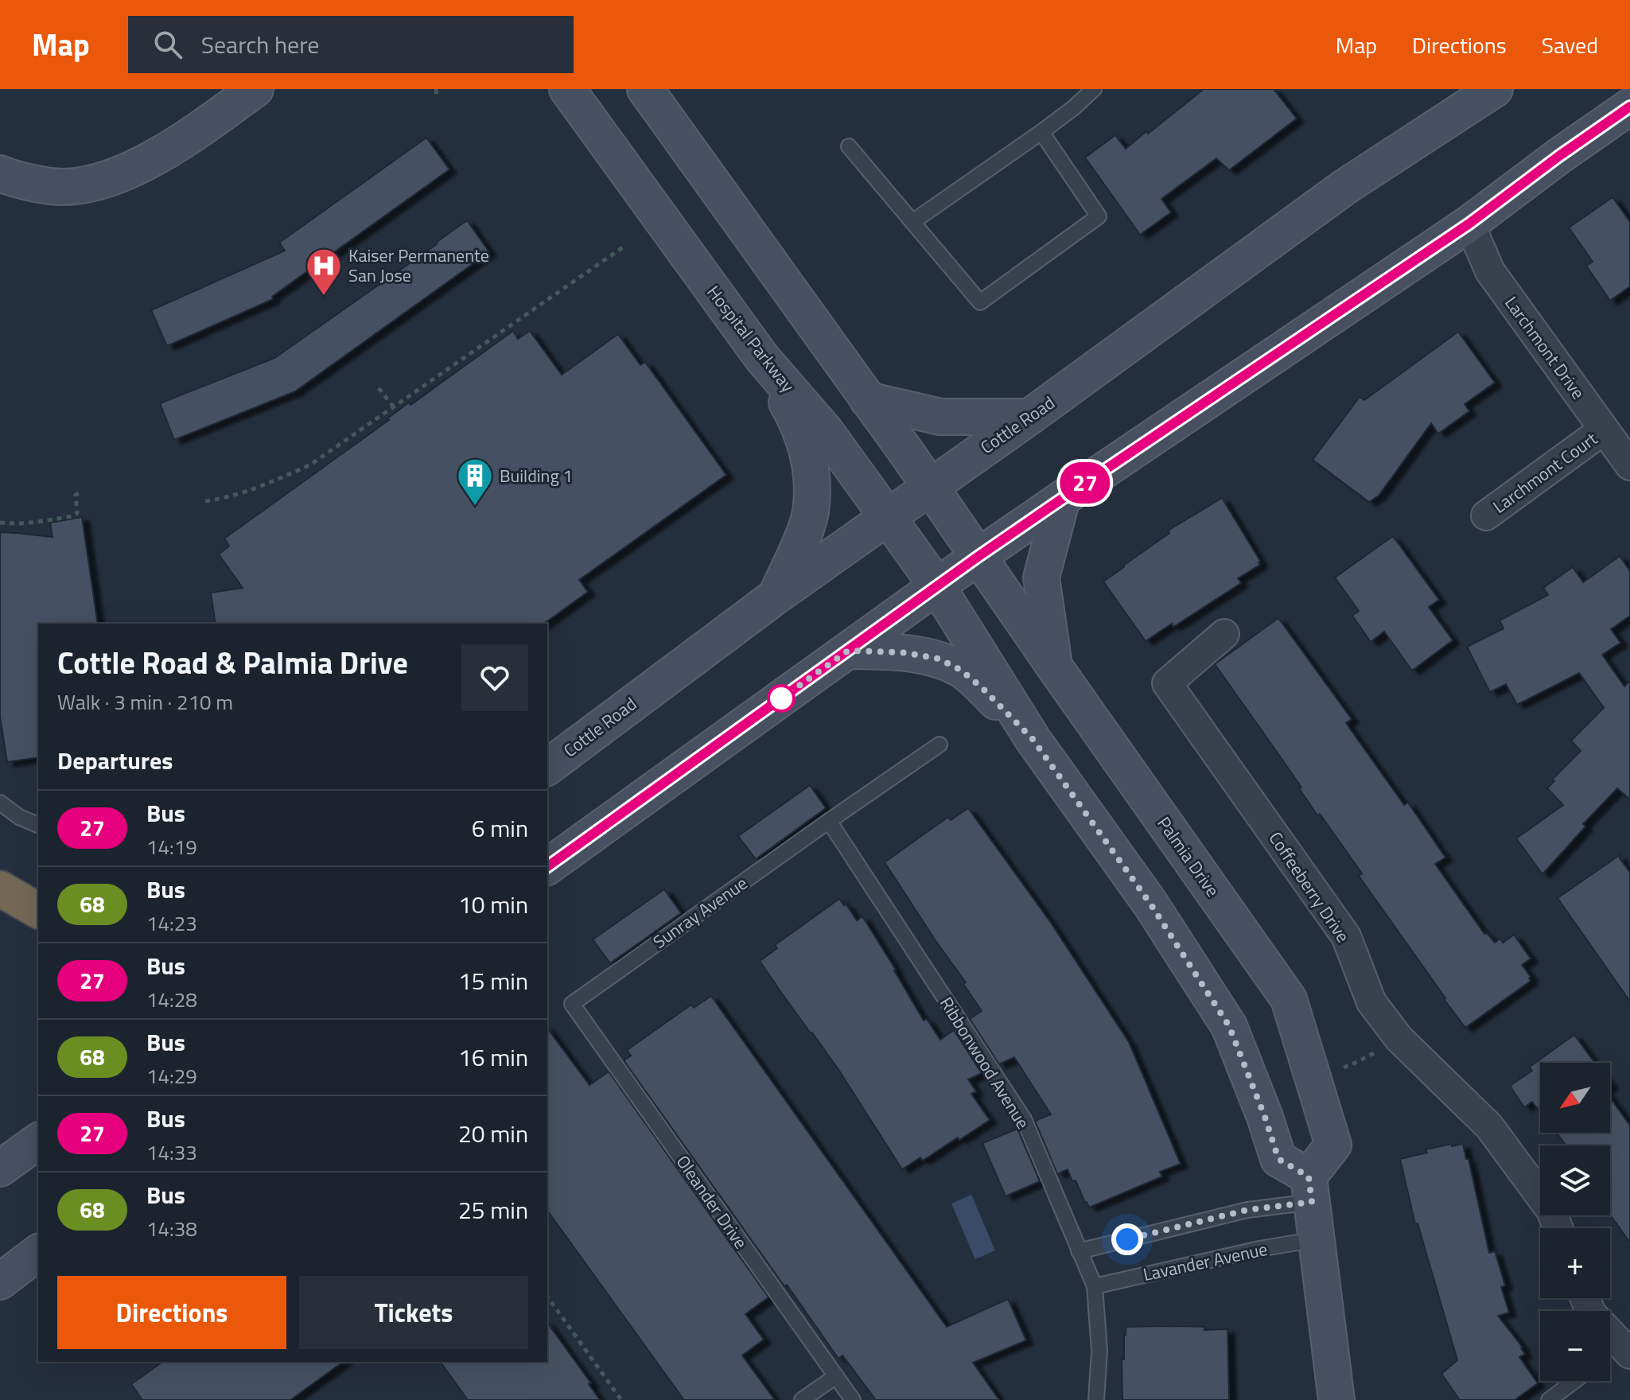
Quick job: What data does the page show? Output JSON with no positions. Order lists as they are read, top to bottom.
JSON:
{
  "streets": {
    "main road": ["Hospital Parkway", "Cottle Road", "Palmia Drive"],
    "street": ["Larchmont Drive", "Larchmont Court", "Coffeeberry Drive"],
    "lane": [
      "Sunray Avenue",
      "Ribbonwood Avenue",
      "Oleander Drive",
      "Lavander Avenue"
    ]
  },
  "crossings": [
    ["Hospital Parkway", "Cottle Road"],
    ["Larchmont Drive", "Larchmont Court"],
    ["Sunray Avenue", "Ribbonwood Avenue"],
    ["Sunray Avenue", "Oleander Drive"],
    ["Ribbonwood Avenue", "Lavander Avenue"]
  ],
  "places": {
    "hospital": ["Kaiser Permanente San Jose"],
    "building": ["Building 1"]
  },
  "lines": ["bus line 27"],
  "north": "bottom left",
  "page": {
    "header": "Map",
    "search": "Search here",
    "nav": ["Map", "Directions", "Saved"],
    "on_map": "27",
    "heading": [
      ["Cottle Road & Palmia Drive", "Walk · 3 min · 210 m"],
      "Departures"
    ],
    "list": [
      {
        "mark": "27",
        "name": "Bus",
        "note": "14:19",
        "value": "6 min"
      },
      {
        "mark": "68",
        "name": "Bus",
        "note": "14:23",
        "value": "10 min"
      },
      {
        "mark": "27",
        "name": "Bus",
        "note": "14:28",
        "value": "15 min"
      },
      {
        "mark": "68",
        "name": "Bus",
        "note": "14:29",
        "value": "16 min"
      },
      {
        "mark": "27",
        "name": "Bus",
        "note": "14:33",
        "value": "20 min"
      },
      {
        "mark": "68",
        "name": "Bus",
        "note": "14:38",
        "value": "25 min"
      }
    ],
    "map_buttons": ["+", "−"],
    "buttons": ["Directions", "Tickets"]
  }
}
